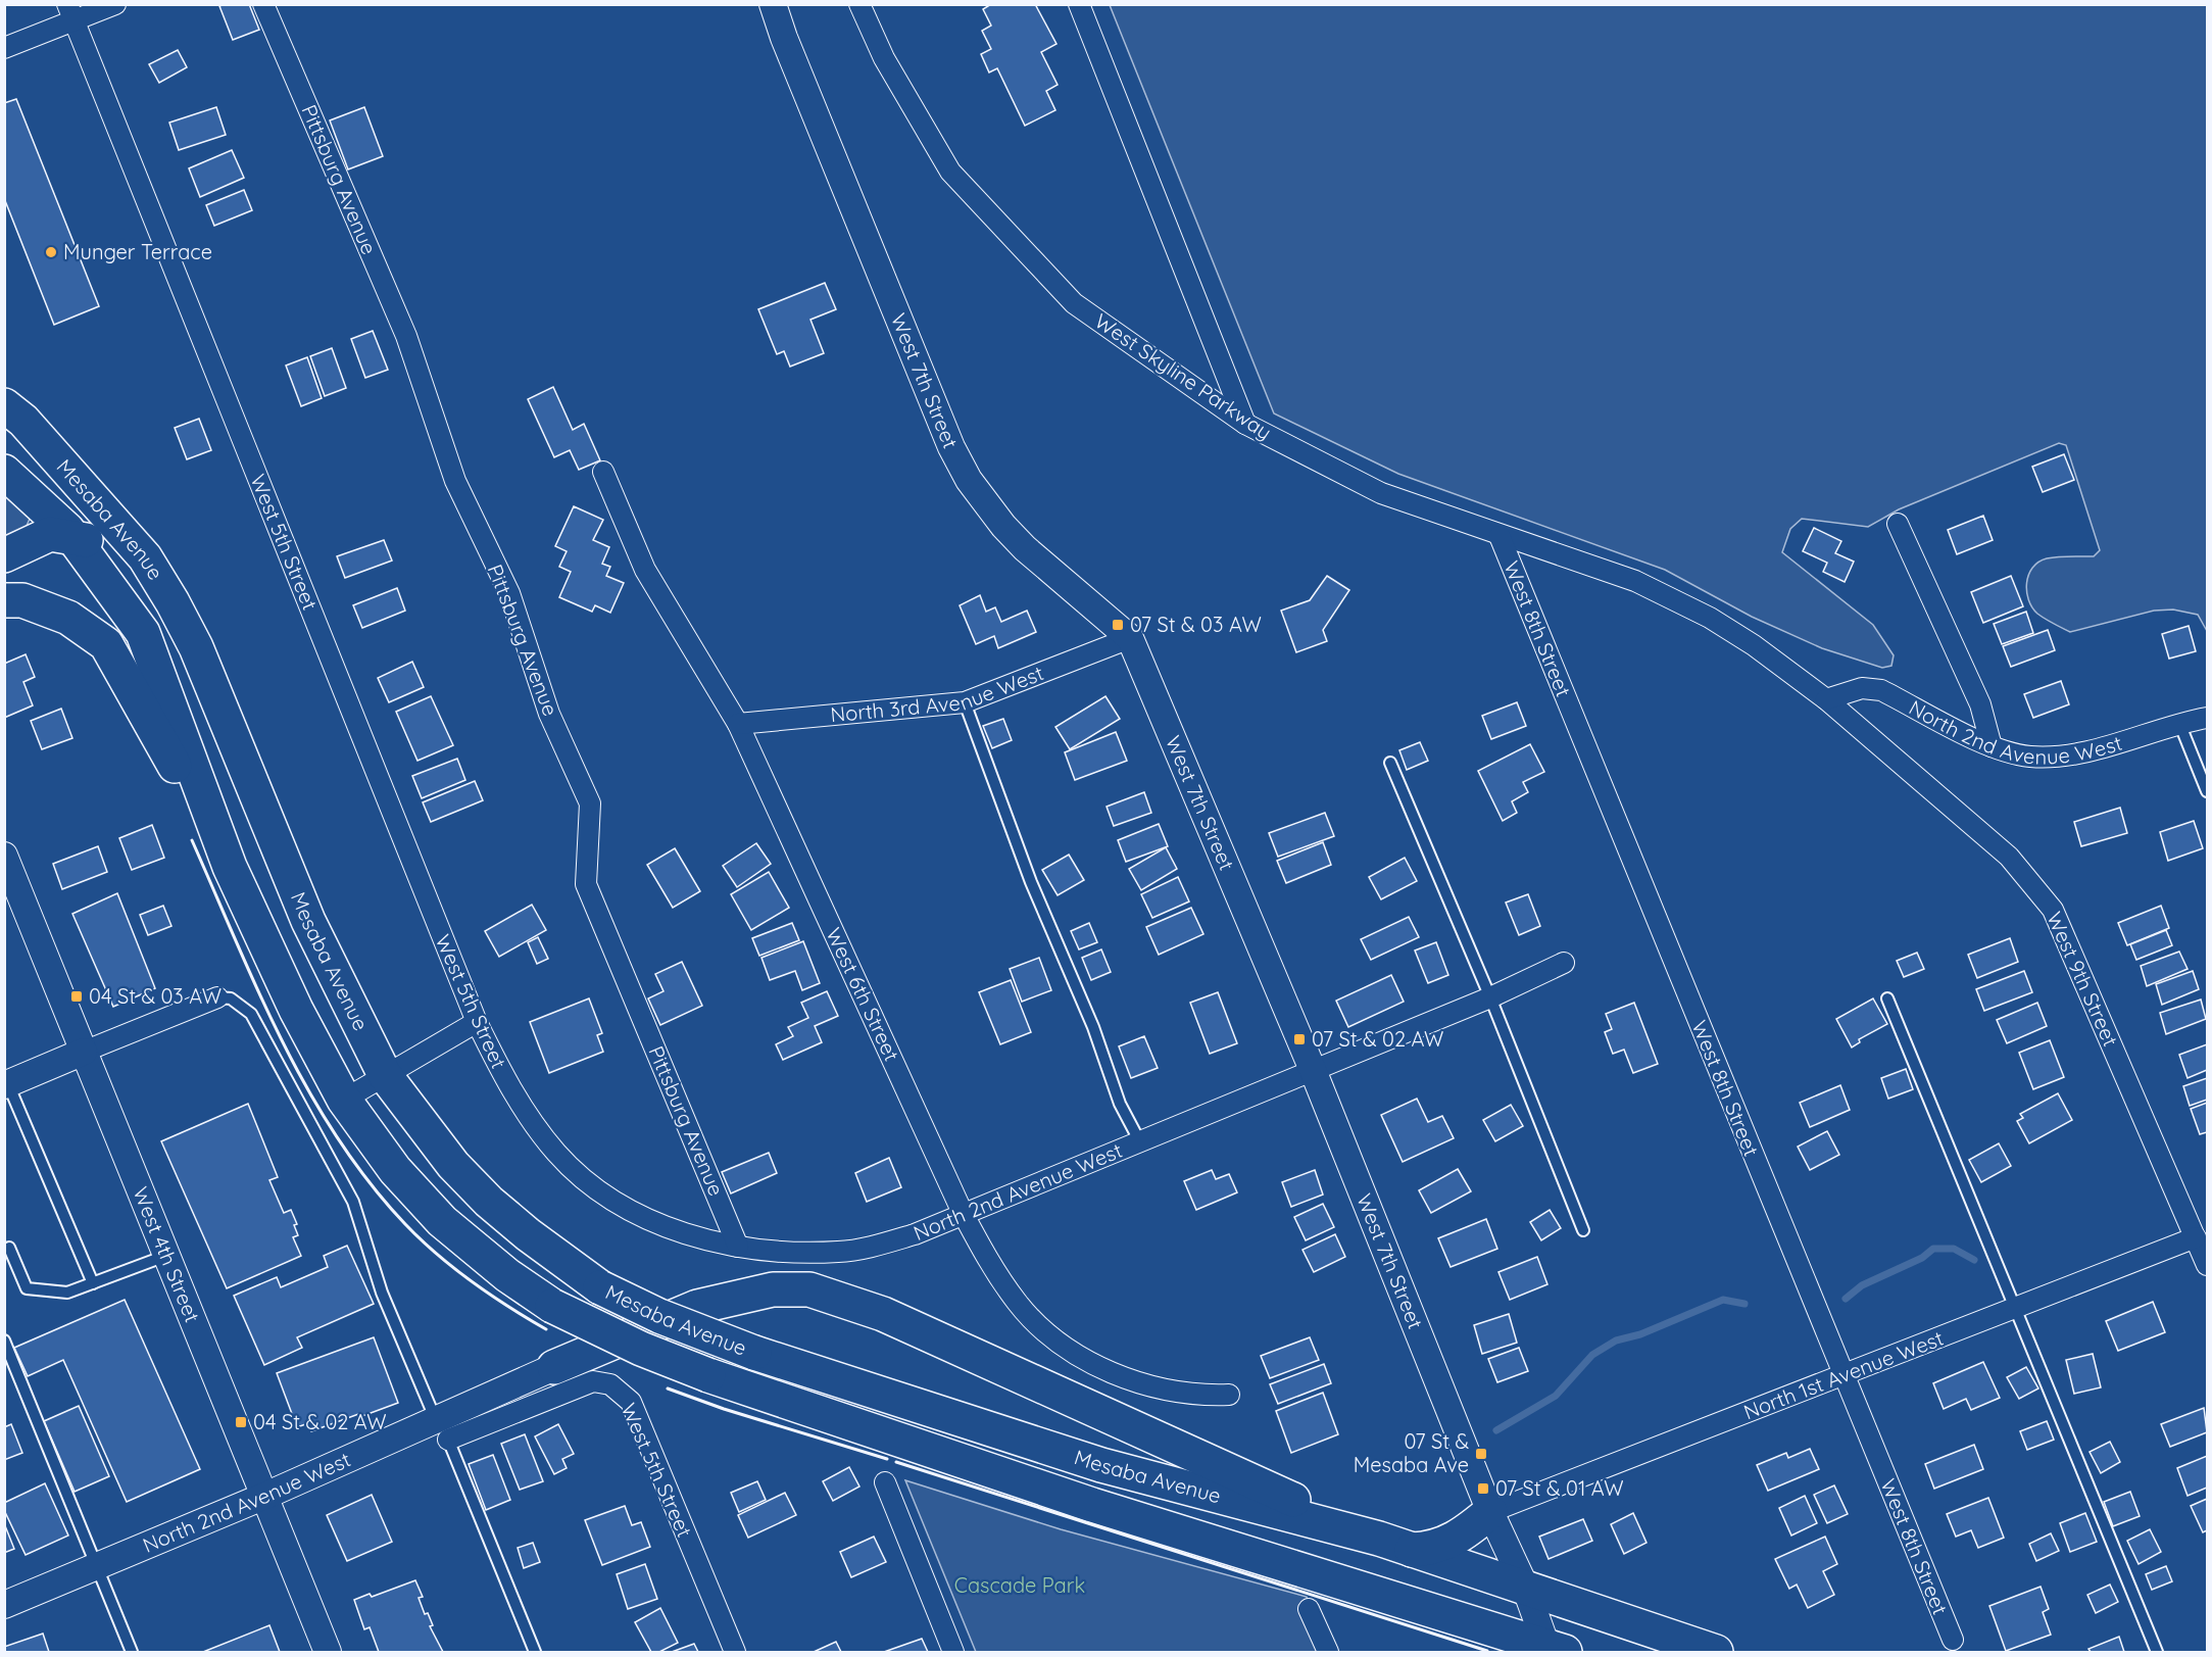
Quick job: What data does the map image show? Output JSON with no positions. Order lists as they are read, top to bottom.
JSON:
{
  "streets": {
    "highway": ["Mesaba Avenue"],
    "street": [
      "Pittsburg Avenue",
      "West Skyline Parkway",
      "West 7th Street",
      "West 5th Street",
      "West 8th Street",
      "North 3rd Avenue West",
      "North 2nd Avenue West",
      "West 9th Street",
      "West 6th Street",
      "West 4th Street",
      "North 1st Avenue West"
    ]
  },
  "crossings": [
    ["Pittsburg Avenue", "North 2nd Avenue West"],
    ["West Skyline Parkway", "West 8th Street"],
    ["West Skyline Parkway", "North 2nd Avenue West"],
    ["West Skyline Parkway", "West 9th Street"],
    ["West 7th Street", "Mesaba Avenue"],
    ["West 7th Street", "North 3rd Avenue West"],
    ["West 7th Street", "North 2nd Avenue West"],
    ["West 7th Street", "North 1st Avenue West"],
    ["West 5th Street", "North 2nd Avenue West"],
    ["West 8th Street", "North 1st Avenue West"],
    ["North 3rd Avenue West", "West 6th Street"],
    ["North 2nd Avenue West", "West 9th Street"],
    ["North 2nd Avenue West", "West 6th Street"],
    ["North 2nd Avenue West", "West 4th Street"],
    ["West 9th Street", "North 1st Avenue West"]
  ],
  "parks": ["Cascade Park"],
  "places": {
    "other": ["Munger Terrace"],
    "transit": [
      "07 St & 03 AW",
      "04 St & 03 AW",
      "07 St & 02 AW",
      "04 St & 02 AW",
      "07 St & Mesaba Ave",
      "07 St & 01 AW"
    ]
  }
}
